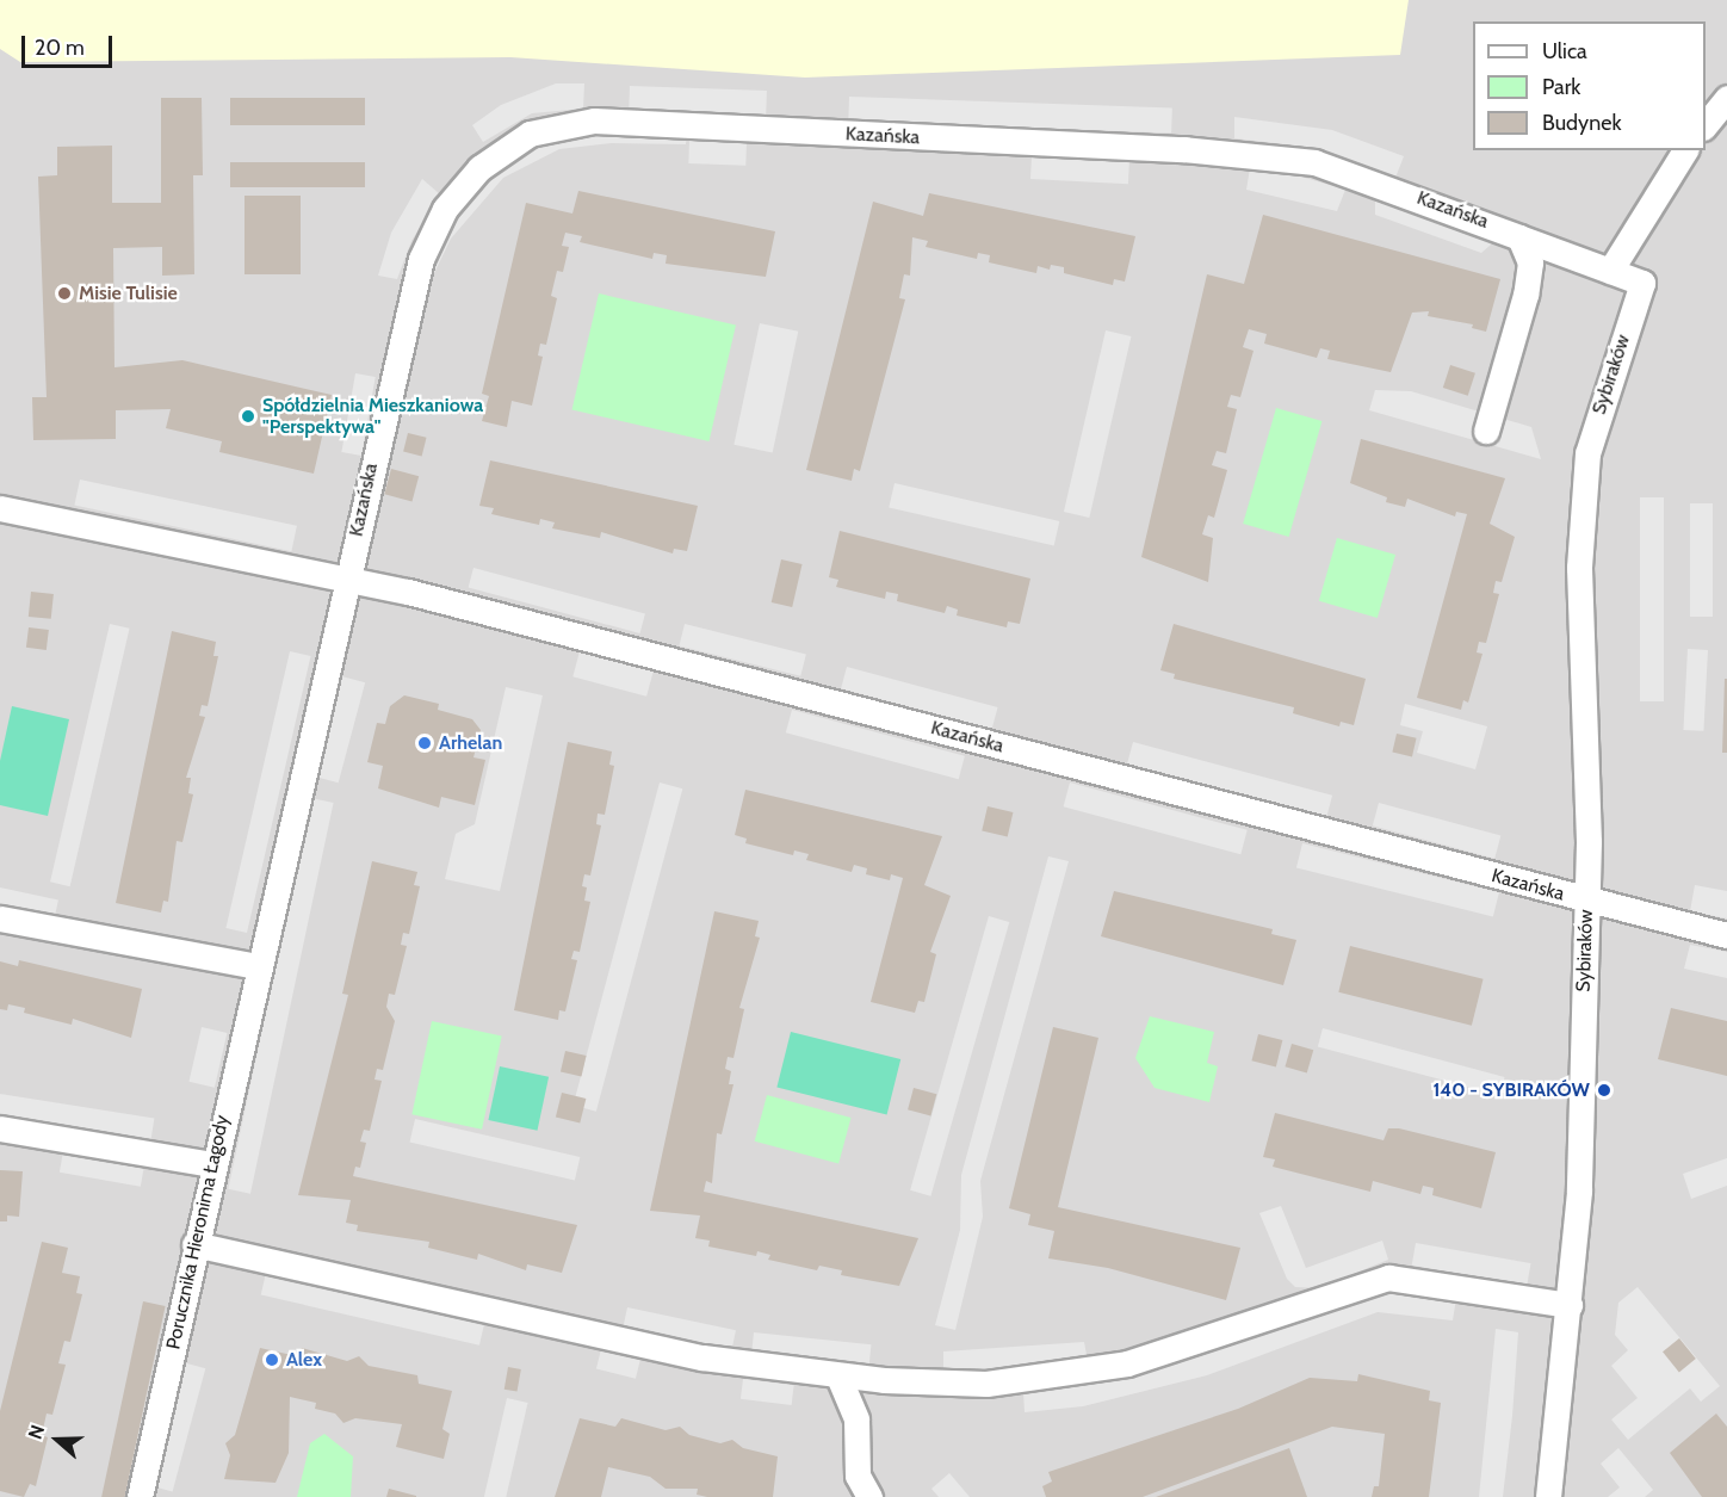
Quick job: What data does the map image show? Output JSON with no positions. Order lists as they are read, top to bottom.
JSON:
{
  "streets": {
    "street": ["Kazańska", "Sybiraków", "Porucznika Hieronima Łagody"]
  },
  "crossings": [
    ["Kazańska", "Sybiraków"],
    ["Kazańska", "Porucznika Hieronima Łagody"]
  ],
  "places": [
    "Misie Tulisie",
    "Spółdzielnia Mieszkaniowa \"Perspektywa\"",
    "Arhelan",
    "140 - SYBIRAKÓW",
    "Alex"
  ],
  "legend": ["Ulica", "Park", "Budynek"],
  "scale_bar": "20 m",
  "north": "left"
}
